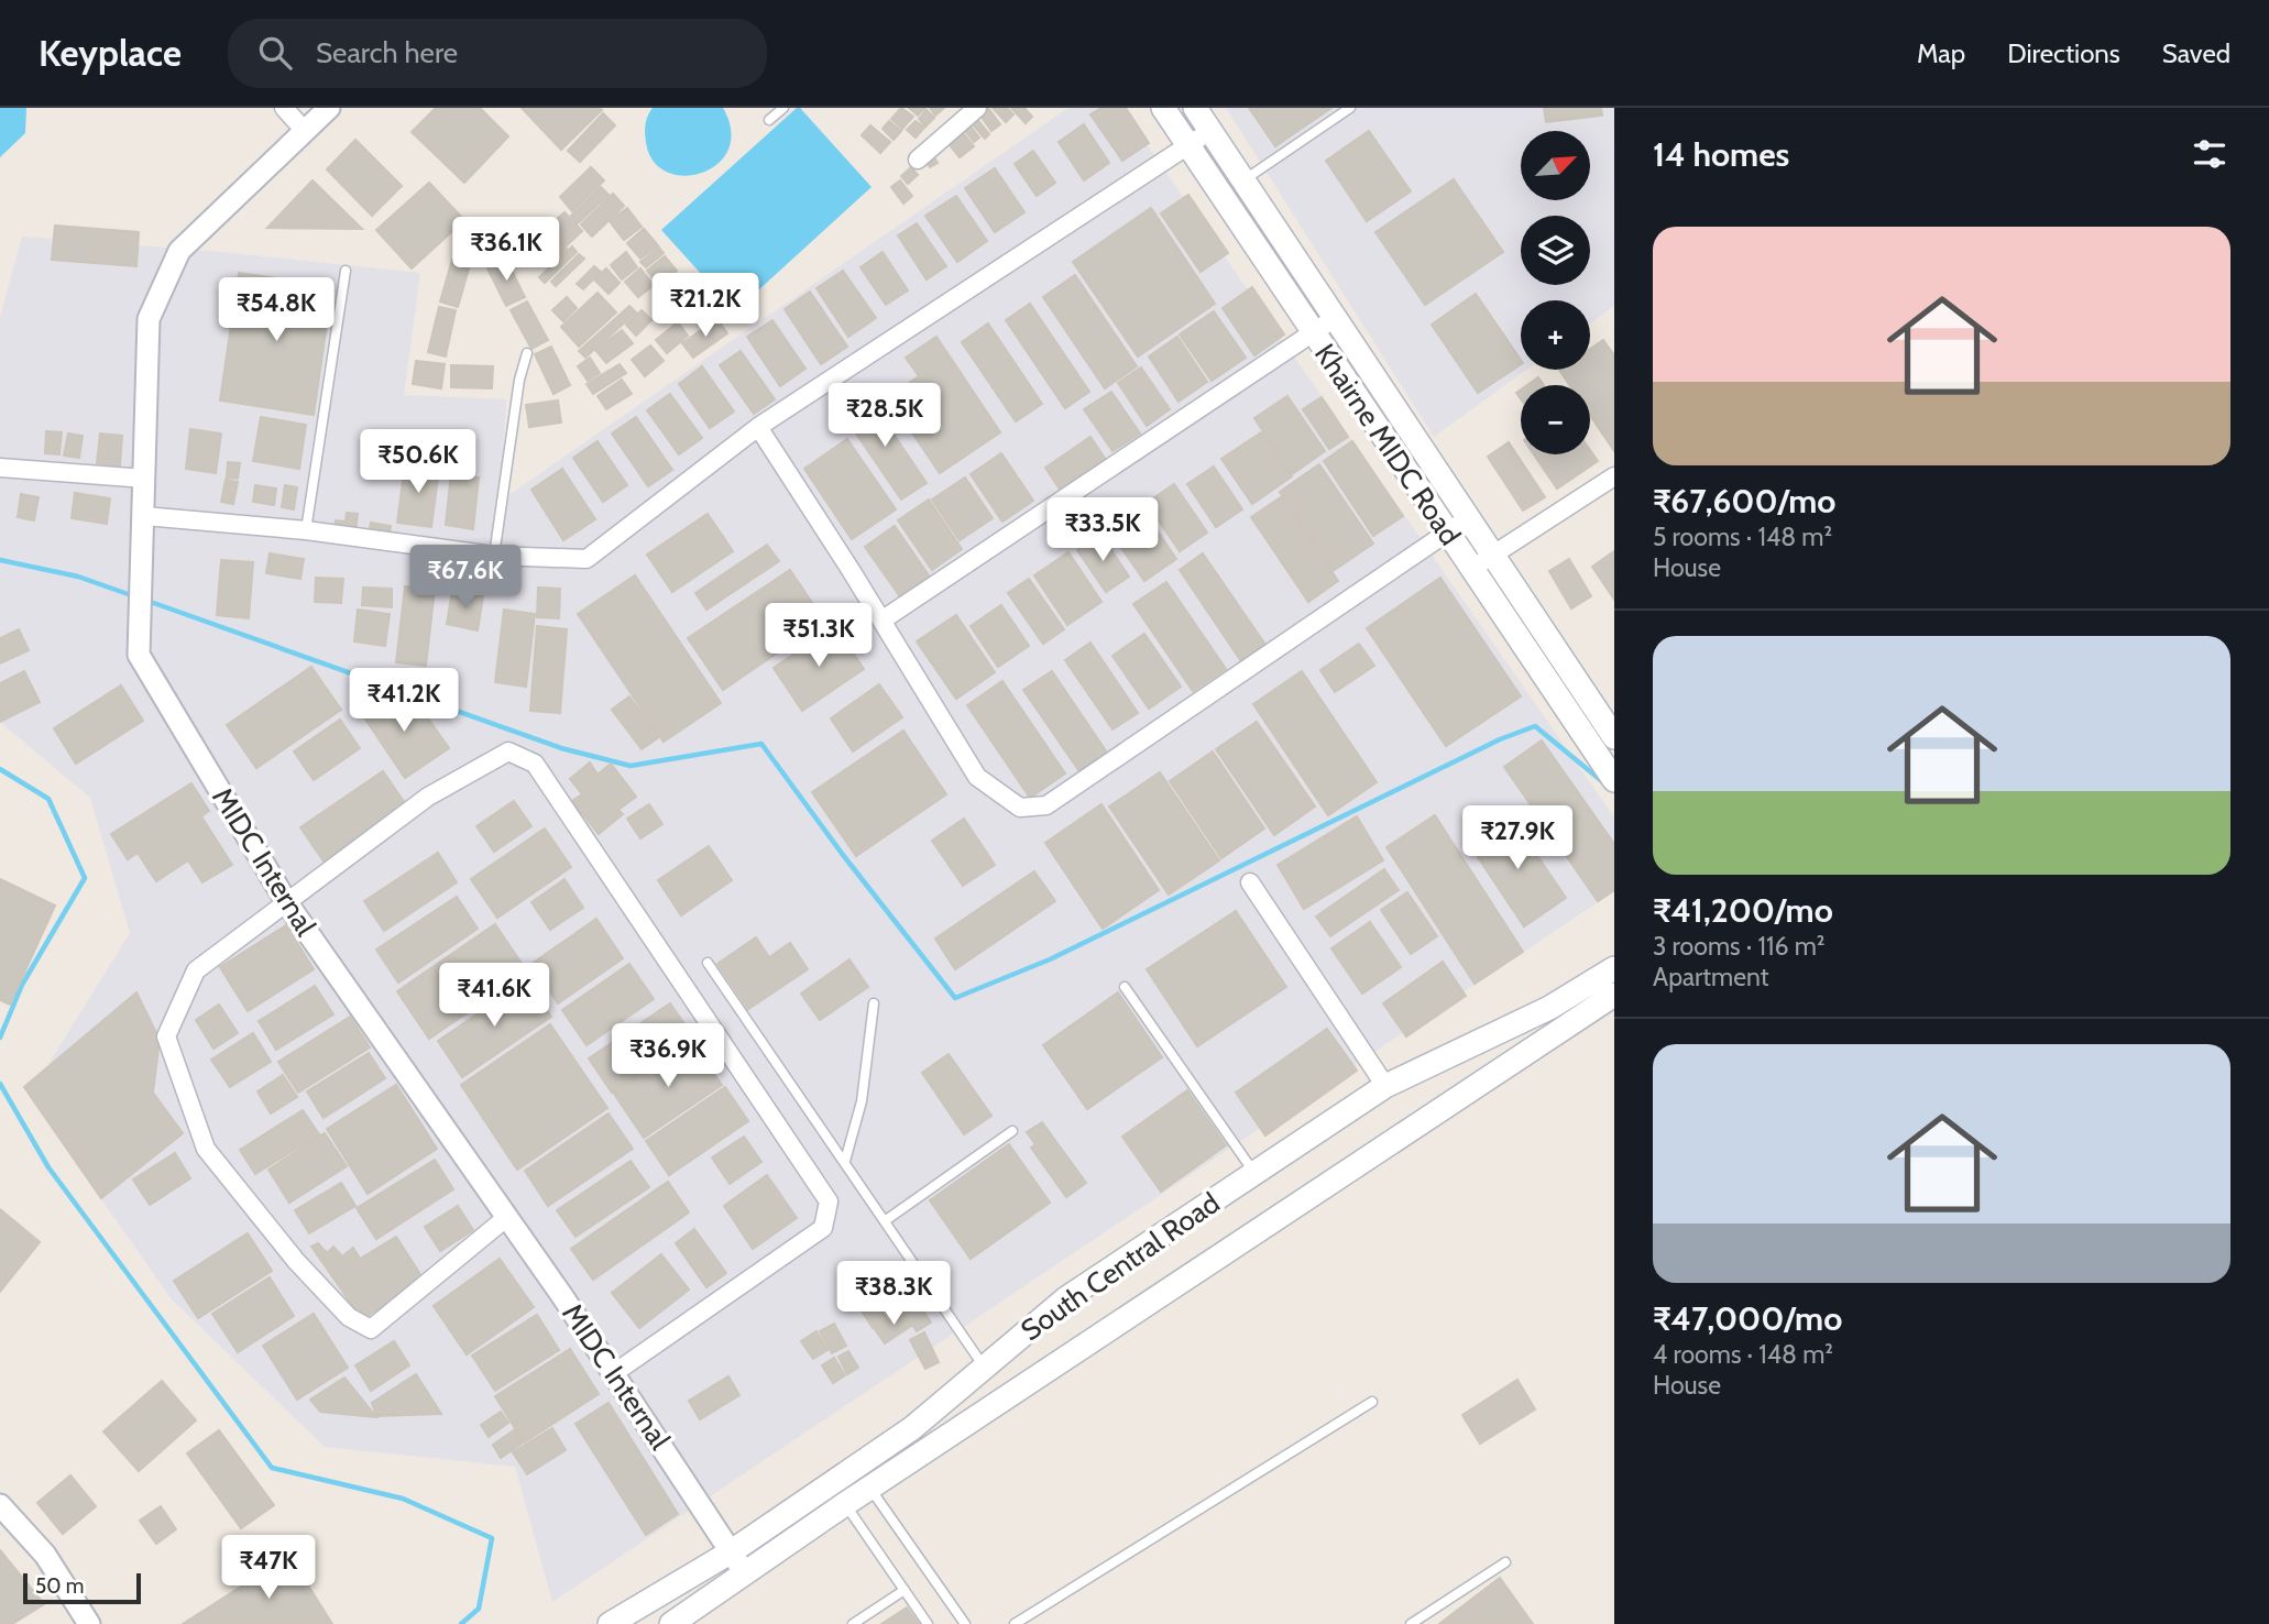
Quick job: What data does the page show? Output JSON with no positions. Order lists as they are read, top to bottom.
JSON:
{
  "streets": {
    "main road": ["Khairne MIDC Road", "South Central Road"],
    "street": ["MIDC Internal"]
  },
  "crossings": [
    ["MIDC Internal", "South Central Road"]
  ],
  "scale_bar": "50 m",
  "north": "top right",
  "page": {
    "header": "Keyplace",
    "search": "Search here",
    "nav": ["Map", "Directions", "Saved"],
    "heading": "14 homes",
    "map_buttons": ["+", "−"],
    "list": [
      {
        "name": "₹67,600/mo",
        "note": "5 rooms · 148 m² · House"
      },
      {
        "name": "₹41,200/mo",
        "note": "3 rooms · 116 m² · Apartment"
      },
      {
        "name": "₹47,000/mo",
        "note": "4 rooms · 148 m² · House"
      }
    ],
    "price": [
      "₹36.1K",
      "₹21.2K",
      "₹54.8K",
      "₹28.5K",
      "₹50.6K",
      "₹33.5K",
      "₹67.6K",
      "₹51.3K",
      "₹41.2K",
      "₹27.9K",
      "₹41.6K",
      "₹36.9K",
      "₹38.3K",
      "₹47K"
    ],
    "scale": "50 m"
  }
}
